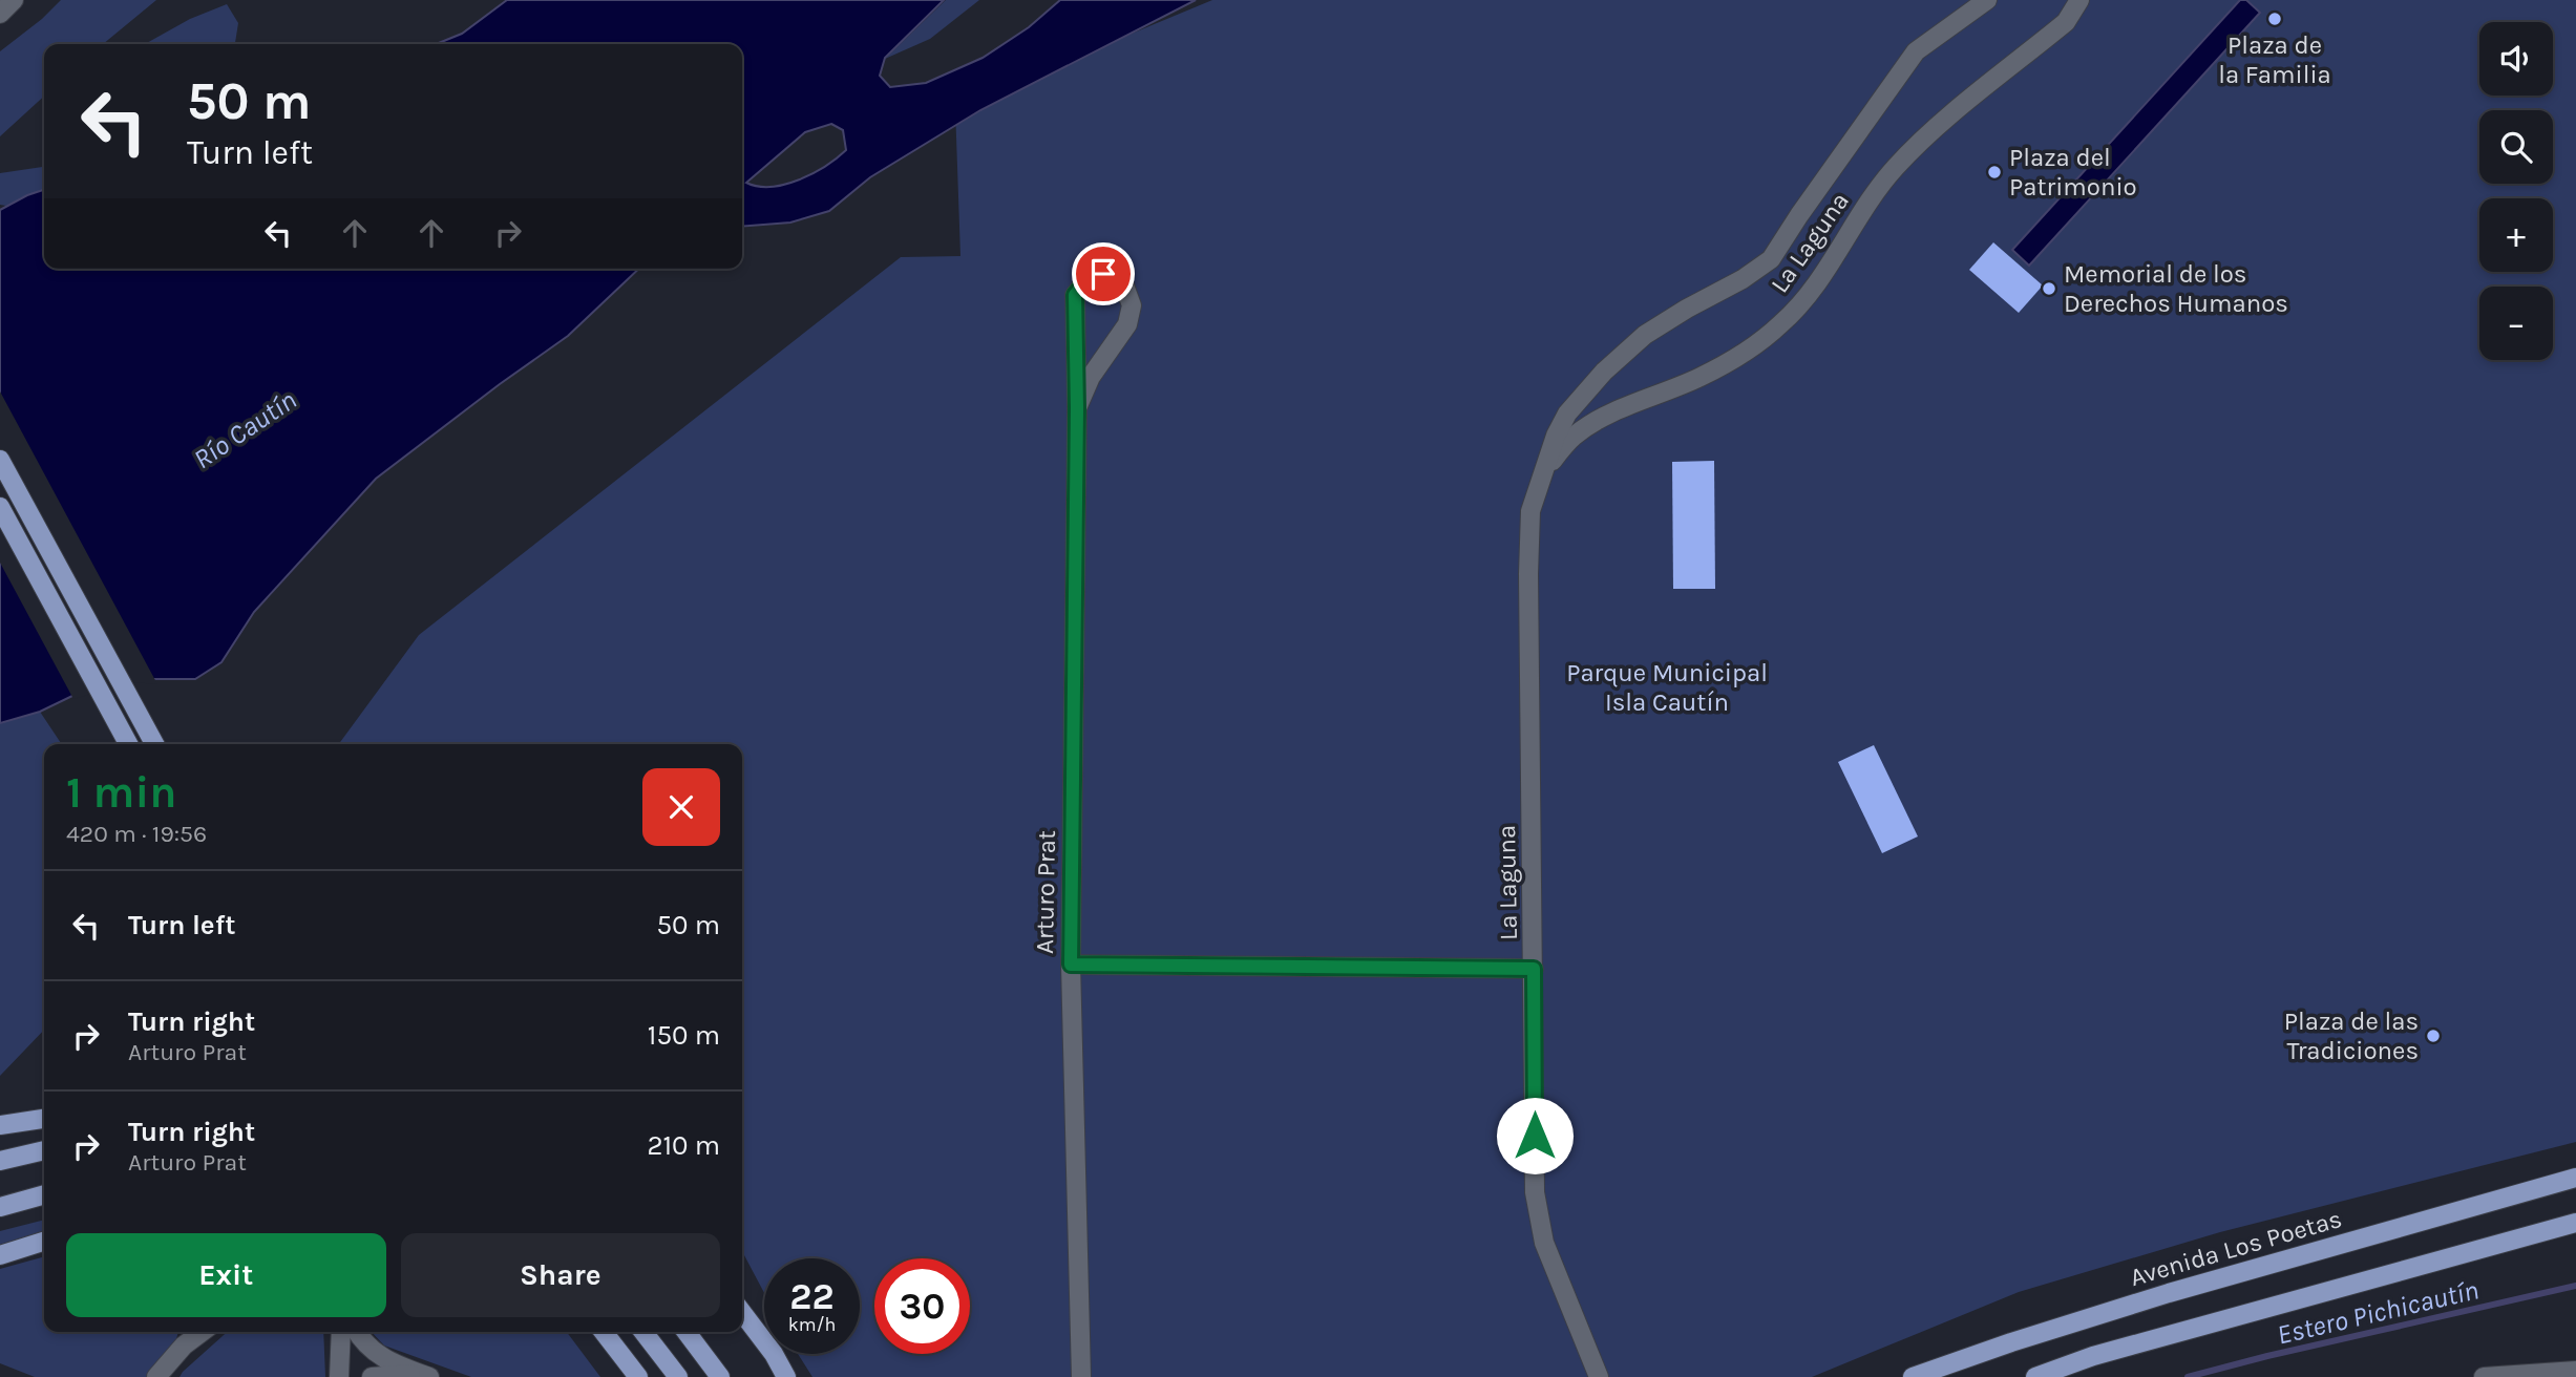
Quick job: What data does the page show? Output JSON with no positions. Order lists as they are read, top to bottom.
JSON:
{
  "streets": {
    "main road": ["Avenida Los Poetas"],
    "street": ["La Laguna", "Arturo Prat"]
  },
  "water": ["Río Cautín", "Estero Pichicautín"],
  "parks": ["Parque Municipal Isla Cautín"],
  "places": [
    "Plaza de la Familia",
    "Plaza del Patrimonio",
    "Memorial de los Derechos Humanos",
    "Plaza de las Tradiciones"
  ],
  "page": {
    "map_buttons": ["+", "−"],
    "turn": ["50 m", "Turn left"],
    "heading": ["1 min", "420 m · 19:56"],
    "list": [
      {
        "name": "Turn left",
        "value": "50 m"
      },
      {
        "name": "Turn right",
        "note": "Arturo Prat",
        "value": "150 m"
      },
      {
        "name": "Turn right",
        "note": "Arturo Prat",
        "value": "210 m"
      }
    ],
    "buttons": ["Exit", "Share"],
    "speed": "22 km/h",
    "limit": "30"
  }
}
